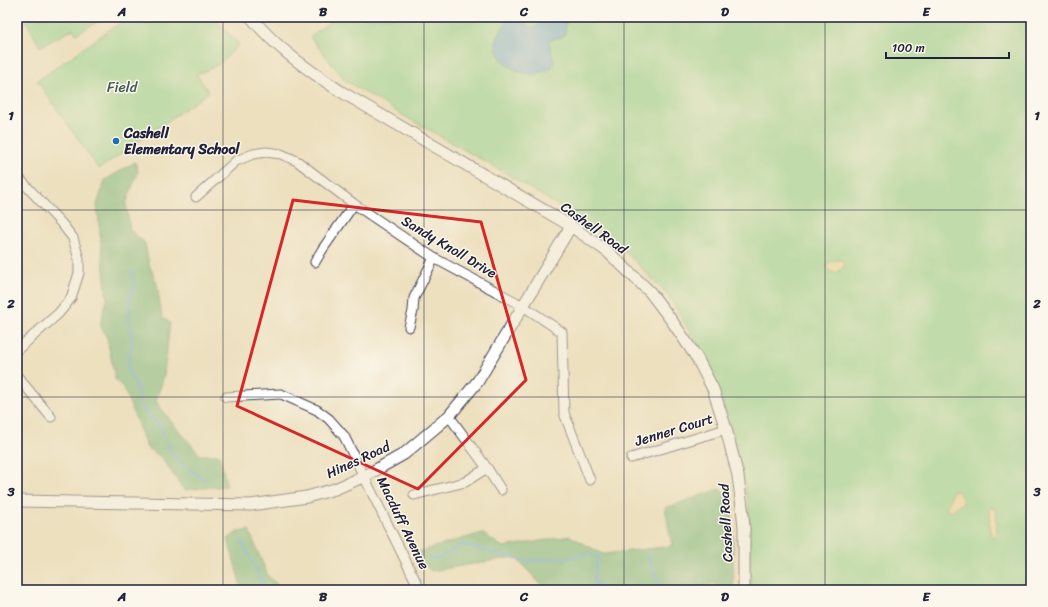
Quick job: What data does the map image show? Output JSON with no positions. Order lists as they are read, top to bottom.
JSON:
{
  "streets": {
    "street": [
      "Cashell Road",
      "Sandy Knoll Drive",
      "Jenner Court",
      "Hines Road",
      "Macduff Avenue"
    ]
  },
  "crossings": [
    ["Cashell Road", "Jenner Court"],
    ["Cashell Road", "Hines Road"],
    ["Sandy Knoll Drive", "Hines Road"],
    ["Hines Road", "Macduff Avenue"]
  ],
  "parks": ["Field"],
  "places": ["Cashell Elementary School"],
  "scale_bar": "100 m",
  "grid": {
    "columns": [
      "A",
      "B",
      "C",
      "D",
      "E"
    ],
    "rows": ["1", "2", "3"]
  }
}
